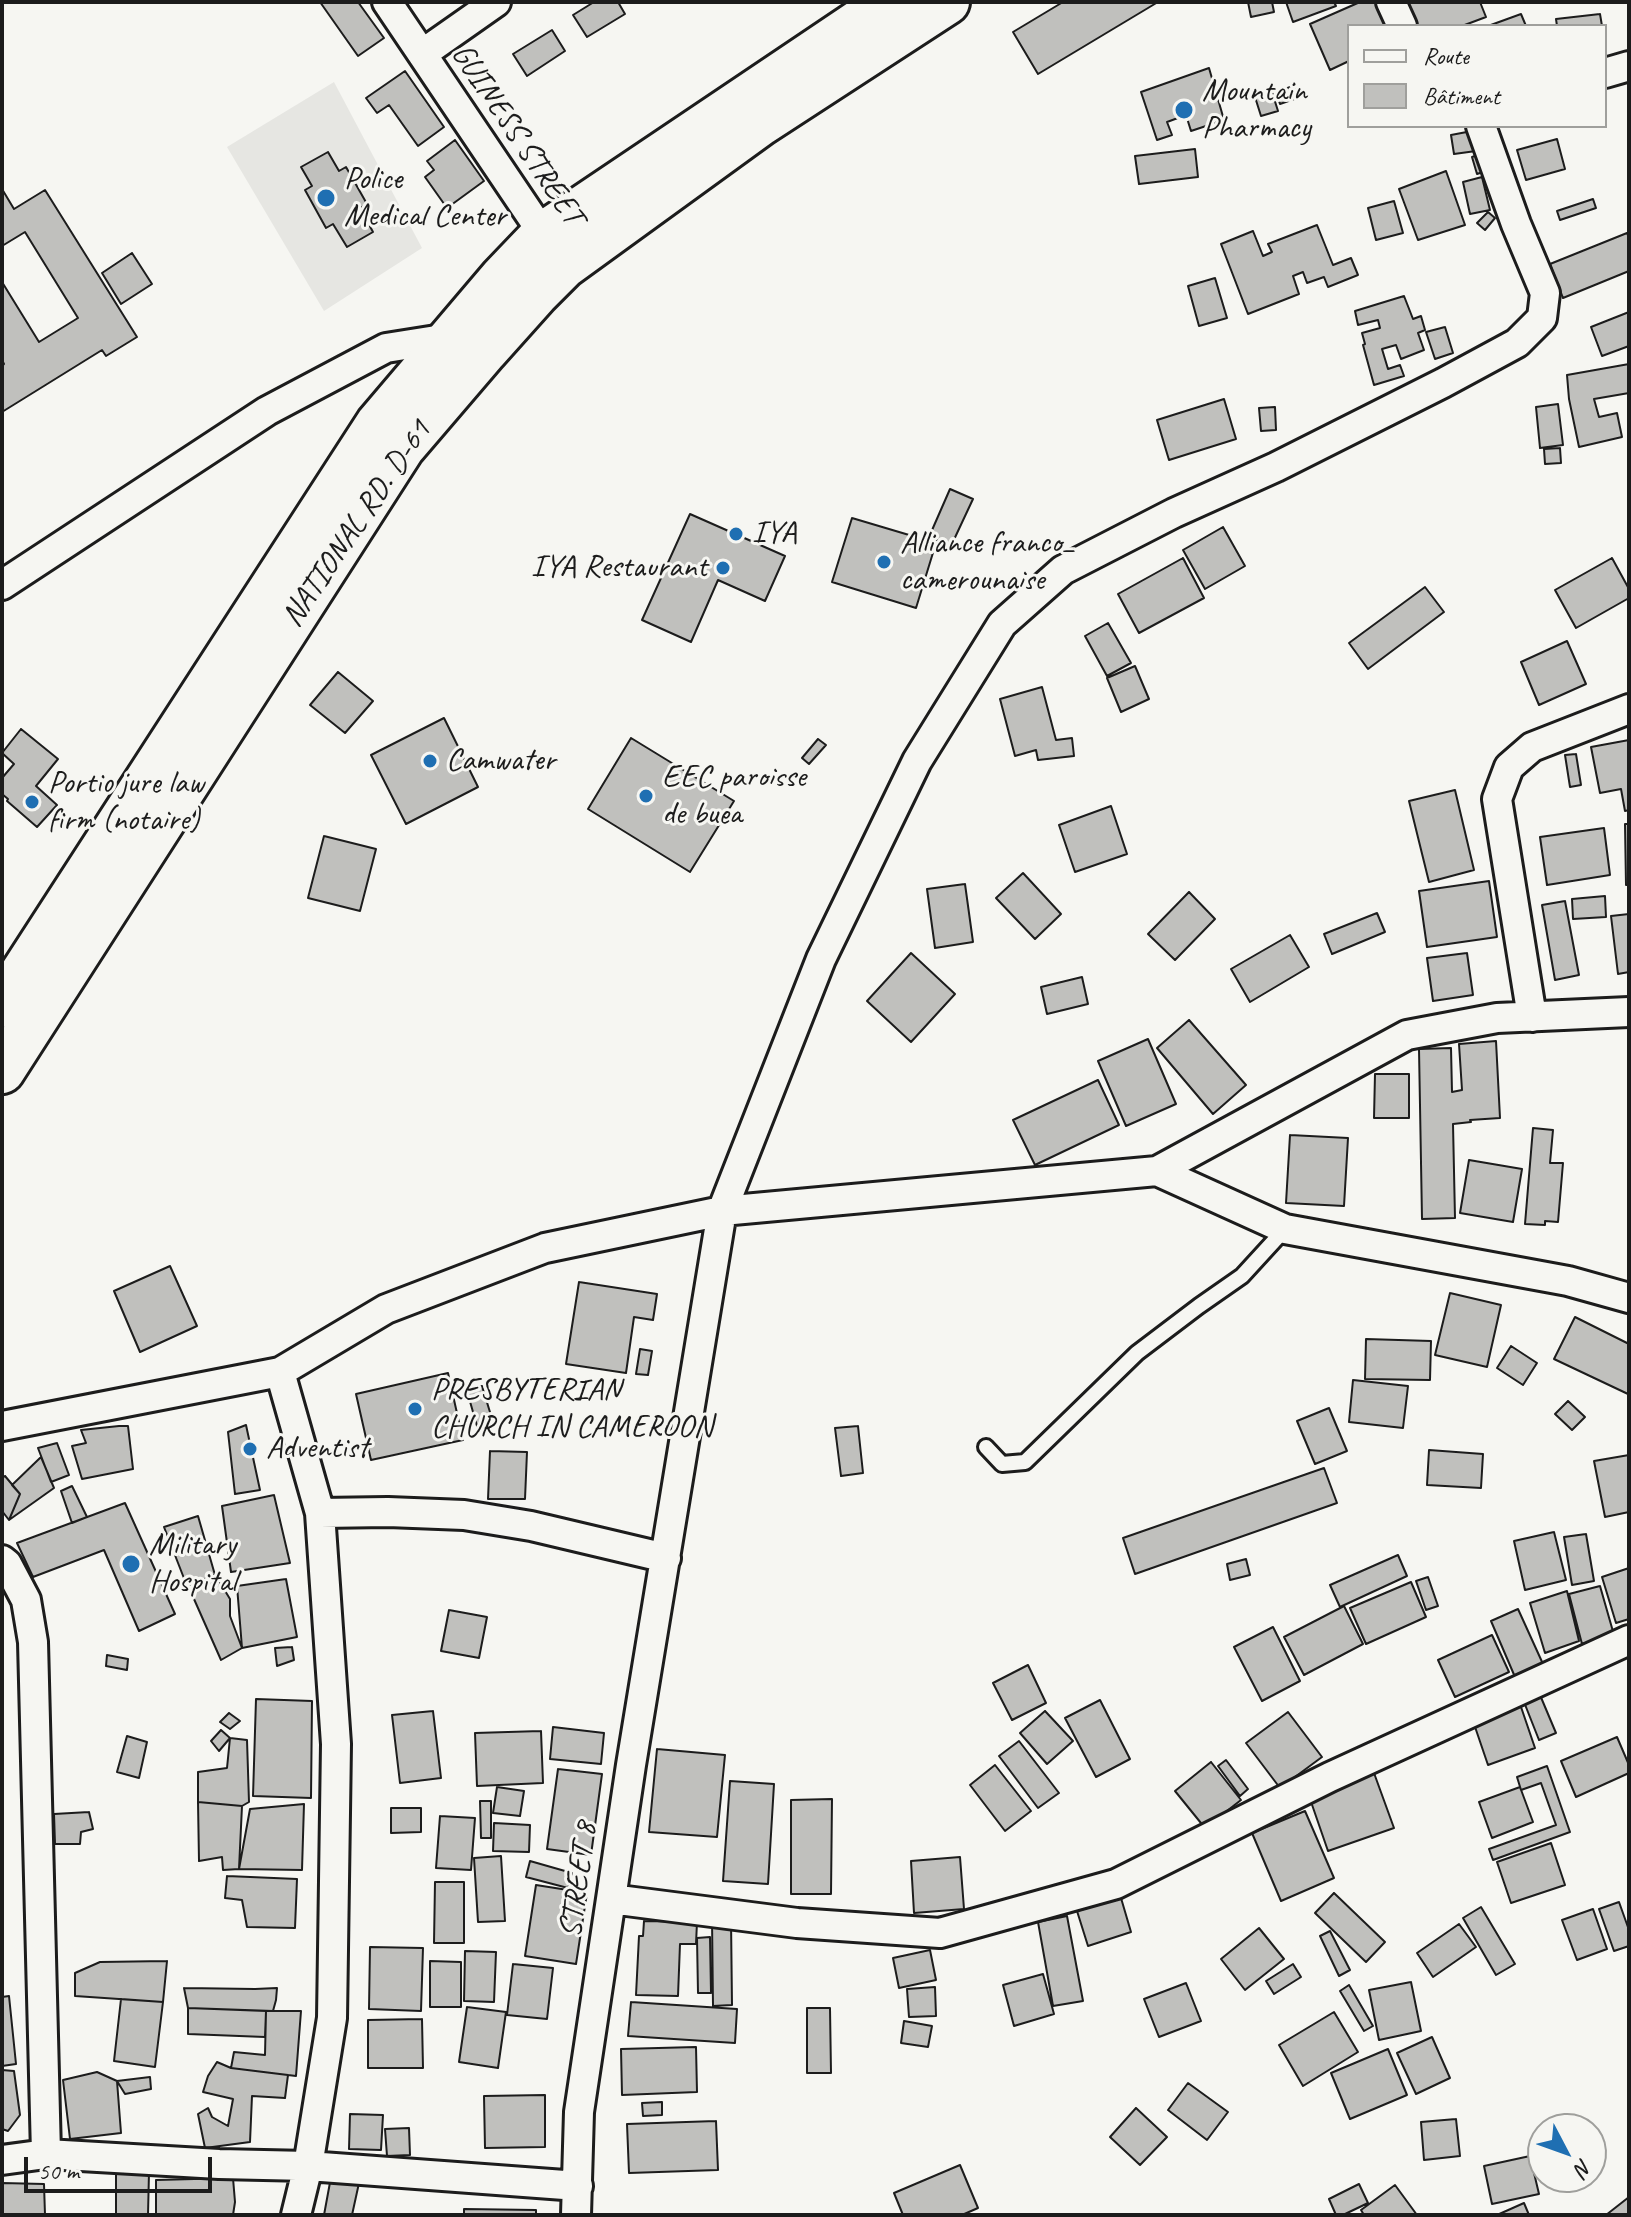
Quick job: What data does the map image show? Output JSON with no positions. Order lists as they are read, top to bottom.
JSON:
{
  "streets": {
    "highway": ["NATIONAL RD. D-61"],
    "street": ["GUINESS STREET", "STREET 8"]
  },
  "crossings": [
    ["GUINESS STREET", "NATIONAL RD. D-61"]
  ],
  "places": [
    "Mountain Pharmacy",
    "Police Medical Center",
    "IYA",
    "Alliance franco_ camerounaise",
    "IYA Restaurant",
    "Camwater",
    "EEC paroisse de buea",
    "Portio jure law firm (notaire)",
    "PRESBYTERIAN CHURCH IN CAMEROON",
    "Adventist",
    "Military Hospital"
  ],
  "legend": ["Route", "Bâtiment"],
  "scale_bar": "50 m",
  "north": "bottom right"
}
